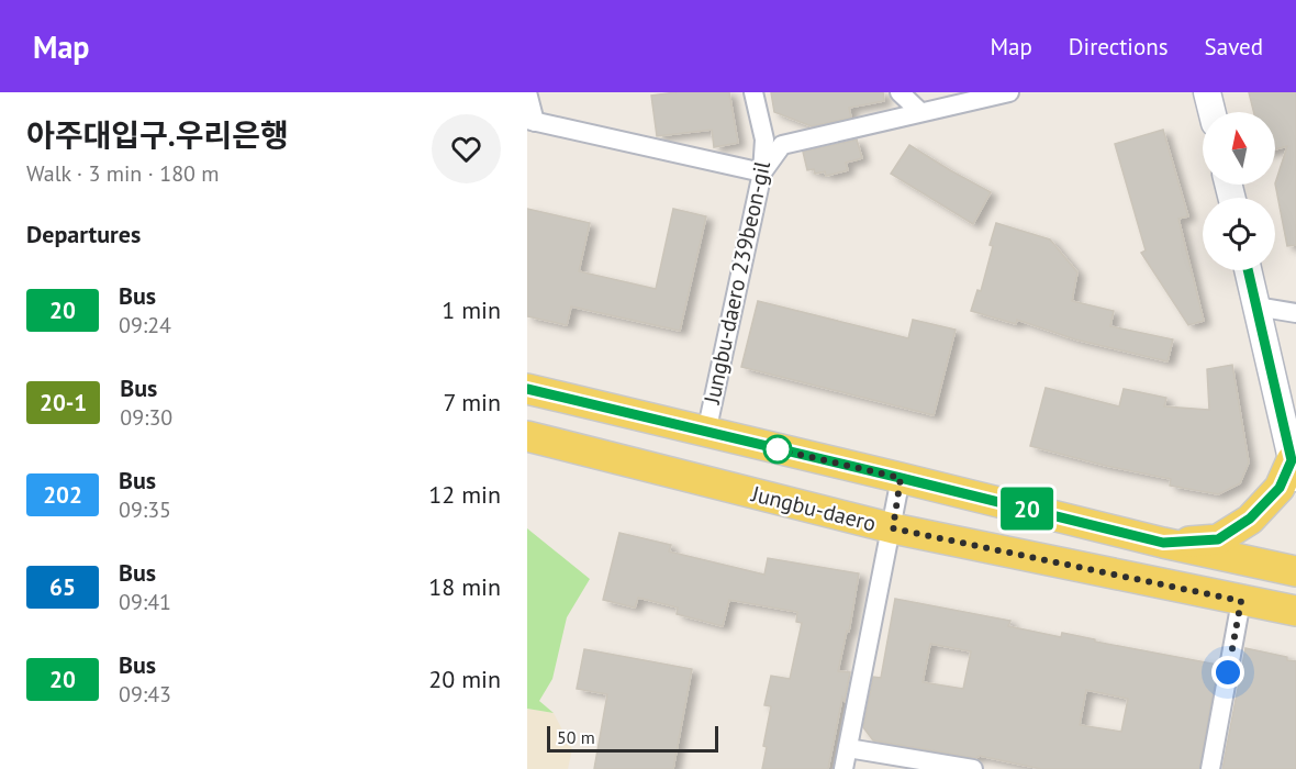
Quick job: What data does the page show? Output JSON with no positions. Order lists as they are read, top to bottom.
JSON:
{
  "streets": {
    "main road": ["Jungbu-daero"],
    "street": ["Jungbu-daero 239beon-gil"]
  },
  "lines": ["bus line 20"],
  "scale_bar": "50 m",
  "north": "top",
  "page": {
    "header": "Map",
    "nav": ["Map", "Directions", "Saved"],
    "heading": [
      ["아주대입구.우리은행", "Walk · 3 min · 180 m"],
      "Departures"
    ],
    "on_map": "20",
    "list": [
      {
        "mark": "20",
        "name": "Bus",
        "note": "09:24",
        "value": "1 min"
      },
      {
        "mark": "20-1",
        "name": "Bus",
        "note": "09:30",
        "value": "7 min"
      },
      {
        "mark": "202",
        "name": "Bus",
        "note": "09:35",
        "value": "12 min"
      },
      {
        "mark": "65",
        "name": "Bus",
        "note": "09:41",
        "value": "18 min"
      },
      {
        "mark": "20",
        "name": "Bus",
        "note": "09:43",
        "value": "20 min"
      }
    ],
    "scale": "50 m"
  }
}
